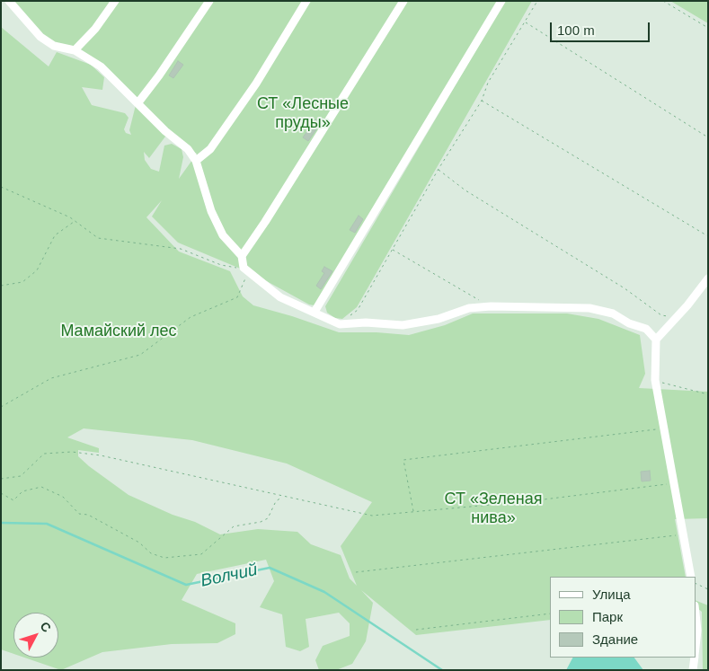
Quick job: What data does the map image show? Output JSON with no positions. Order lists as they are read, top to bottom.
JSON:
{
  "water": ["Волчий"],
  "parks": ["СТ «Лесные пруды»", "Мамайский лес", "СТ «Зеленая нива»"],
  "legend": ["Улица", "Парк", "Здание"],
  "scale_bar": "100 m",
  "north": "top right"
}
